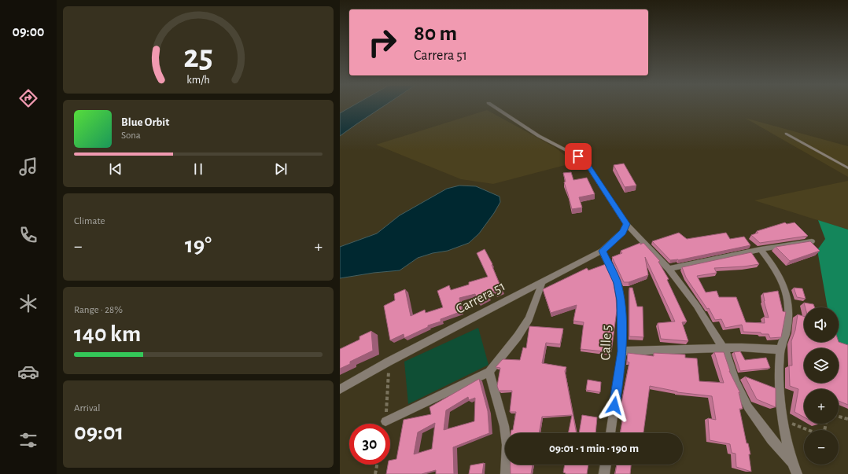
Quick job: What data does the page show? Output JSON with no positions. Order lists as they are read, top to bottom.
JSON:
{
  "streets": {
    "street": ["Carrera 51", "Calle 5"]
  },
  "crossings": [
    ["Carrera 51", "Calle 5"]
  ],
  "page": {
    "tabs": "09:00",
    "turn": ["80 m", "Carrera 51"],
    "song": ["Blue Orbit", "Sona"],
    "tile": [
      "Climate",
      ["Range · 28%", "140 km"],
      ["Arrival", "09:01"]
    ],
    "heat": ["−", "19°", "+"],
    "map_buttons": ["+", "−"],
    "limit": "30",
    "trip": "09:01 · 1 min · 190 m",
    "gauge": ["25", "km/h"]
  }
}
